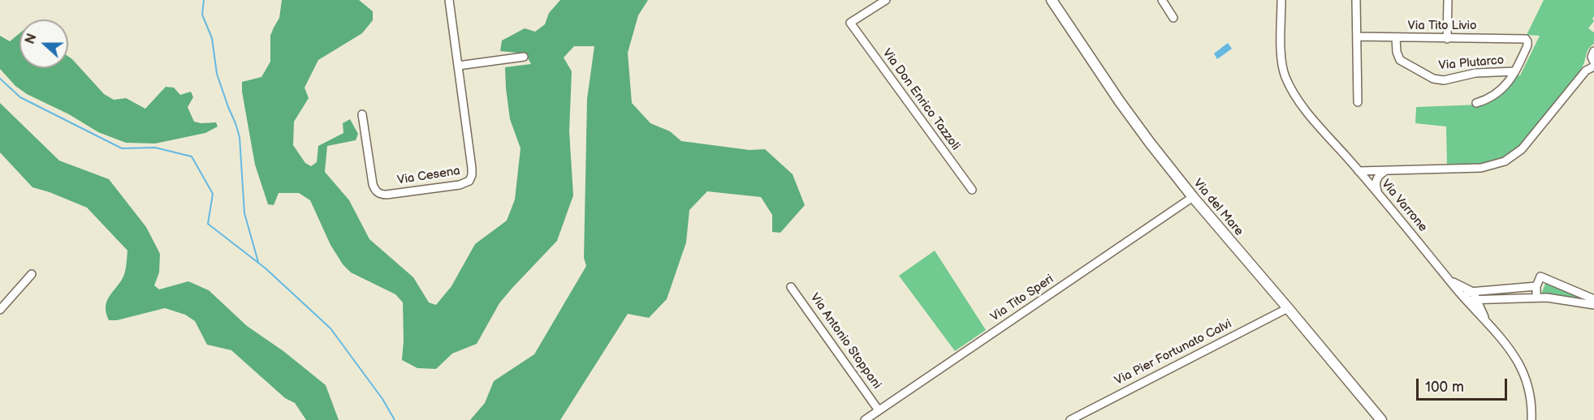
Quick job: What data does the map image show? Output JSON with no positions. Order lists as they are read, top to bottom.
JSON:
{
  "streets": {
    "main road": ["Via del Mare"],
    "street": [
      "Via Tito Livio",
      "Via Plutarco",
      "Via Don Enrico Tazzoli",
      "Via Cesena",
      "Via Varrone",
      "Via Tito Speri",
      "Via Antonio Stoppani",
      "Via Pier Fortunato Calvi"
    ]
  },
  "crossings": [
    ["Via Tito Livio", "Via Plutarco"],
    ["Via del Mare", "Via Tito Speri"],
    ["Via del Mare", "Via Pier Fortunato Calvi"],
    ["Via Tito Speri", "Via Antonio Stoppani"]
  ],
  "scale_bar": "100 m",
  "north": "left"
}
